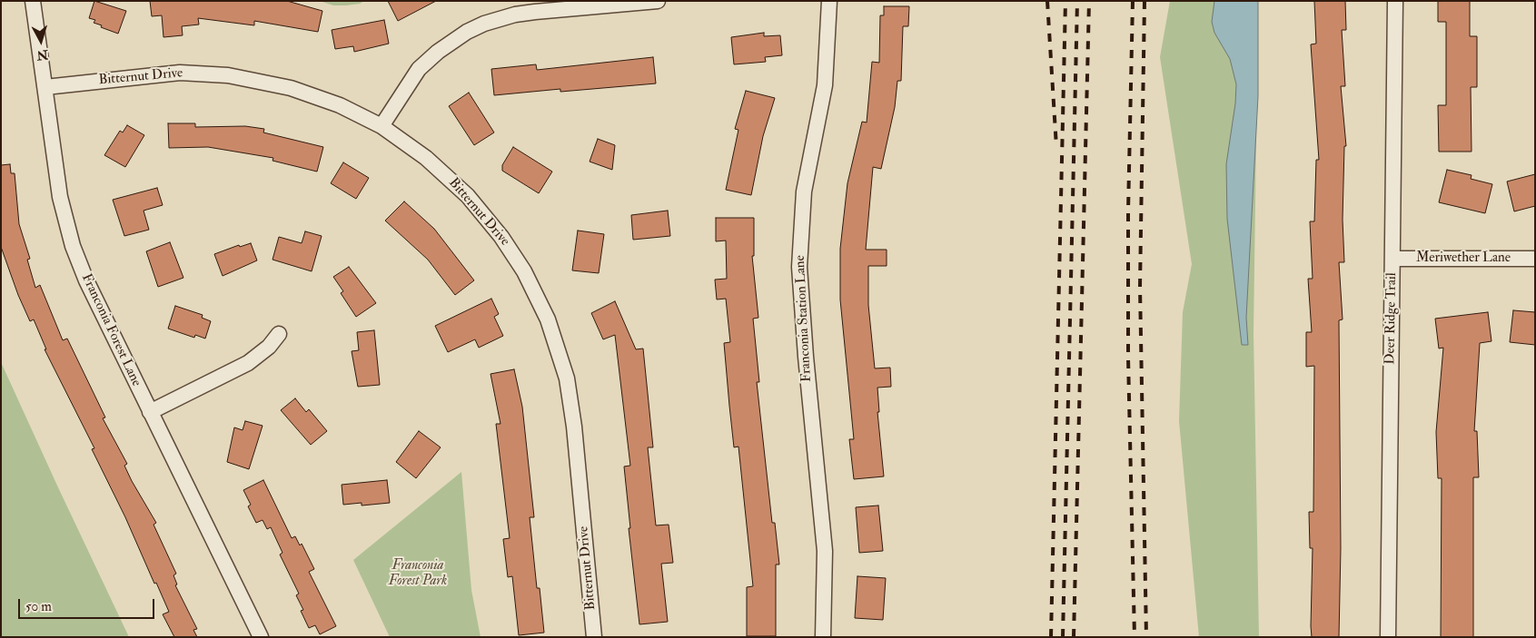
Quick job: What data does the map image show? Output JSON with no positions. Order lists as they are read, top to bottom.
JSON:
{
  "streets": {
    "street": [
      "Bitternut Drive",
      "Meriwether Lane",
      "Franconia Station Lane",
      "Deer Ridge Trail",
      "Franconia Forest Lane"
    ]
  },
  "crossings": [
    ["Bitternut Drive", "Franconia Forest Lane"],
    ["Meriwether Lane", "Deer Ridge Trail"]
  ],
  "parks": ["Franconia Forest Park"],
  "scale_bar": "50 m",
  "north": "bottom"
}
